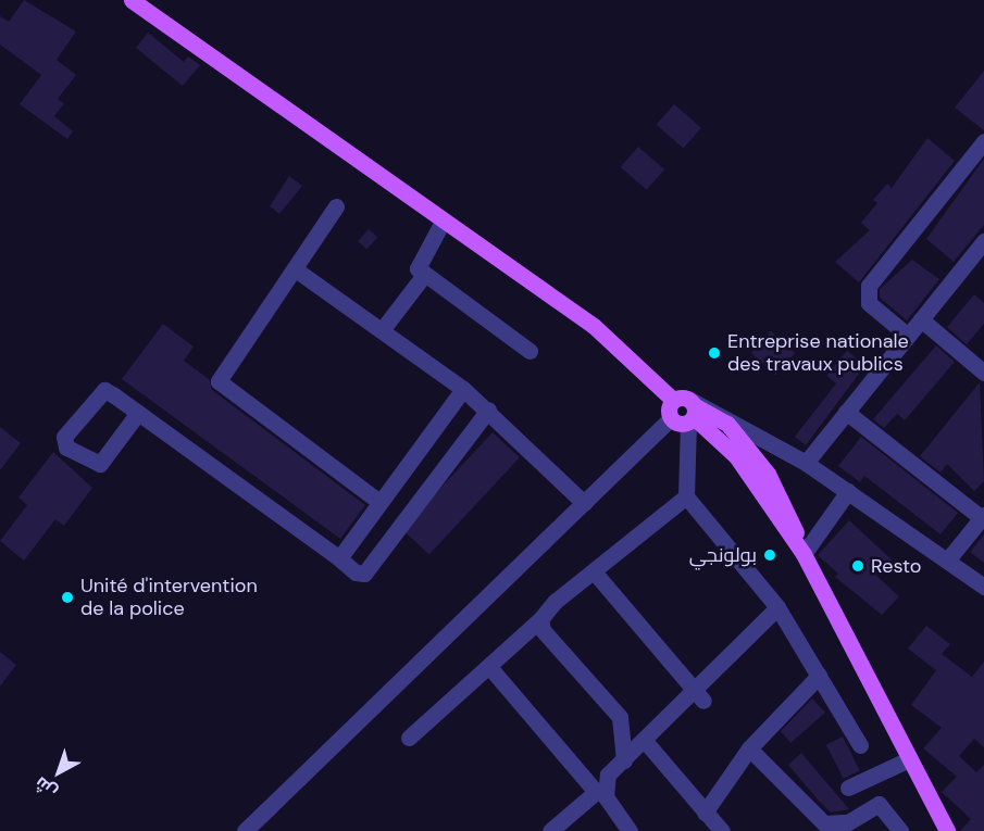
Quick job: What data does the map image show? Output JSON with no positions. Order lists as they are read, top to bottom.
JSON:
{
  "places": [
    "Entreprise nationale des travaux publics",
    "بولونجي",
    "Resto",
    "Unité d'intervention de la police"
  ],
  "north": "bottom left"
}
